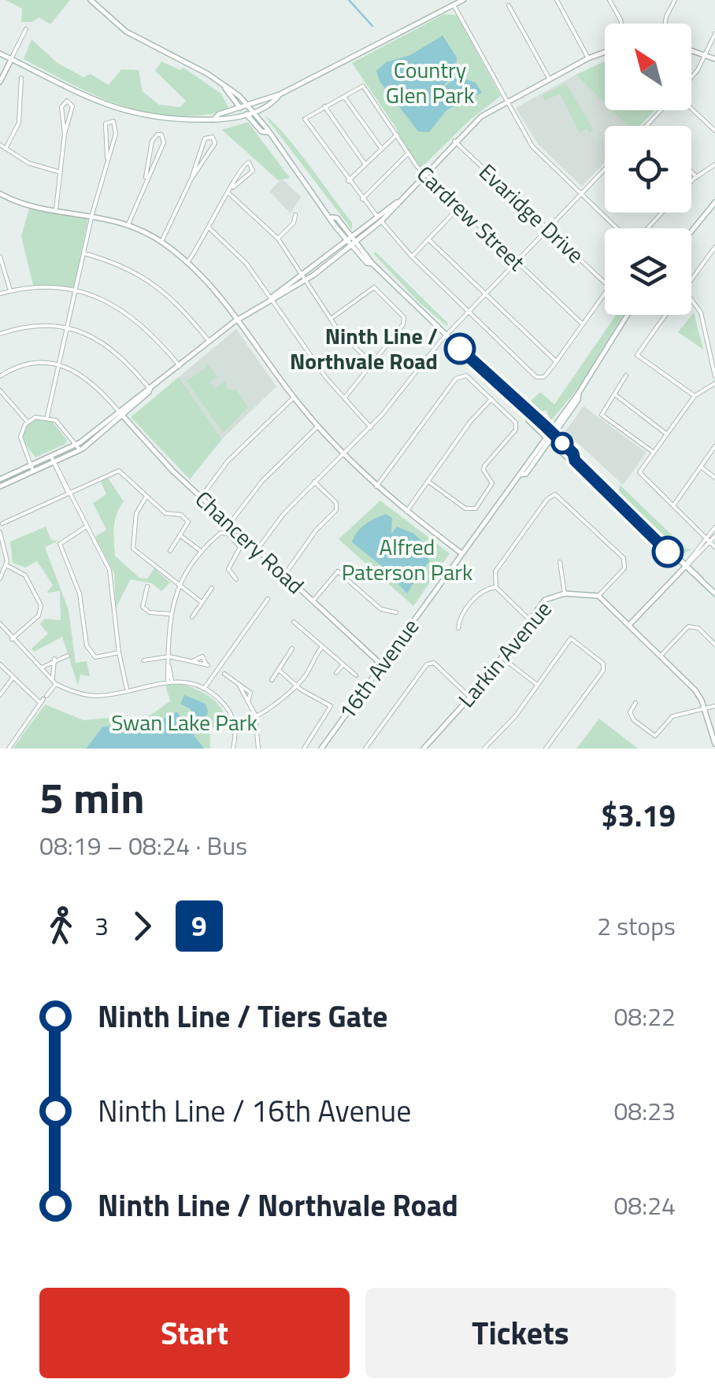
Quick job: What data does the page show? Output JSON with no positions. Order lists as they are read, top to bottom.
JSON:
{
  "streets": {
    "street": [
      "Evaridge Drive",
      "Cardrew Street",
      "Chancery Road",
      "Larkin Avenue",
      "16th Avenue"
    ]
  },
  "crossings": [
    ["Chancery Road", "16th Avenue"]
  ],
  "parks": ["Country Glen Park", "Alfred Paterson Park", "Swan Lake Park"],
  "places": ["Ninth Line / Northvale Road"],
  "lines": ["bus line 9"],
  "north": "top left",
  "page": {
    "heading": ["5 min", "08:19 – 08:24 · Bus", "$3.19"],
    "legs": ["3", "9", "2 stops"],
    "list": [
      {
        "name": "Ninth Line / Tiers Gate",
        "value": "08:22"
      },
      {
        "name": "Ninth Line / 16th Avenue",
        "value": "08:23"
      },
      {
        "name": "Ninth Line / Northvale Road",
        "value": "08:24"
      }
    ],
    "buttons": ["Start", "Tickets"]
  }
}
